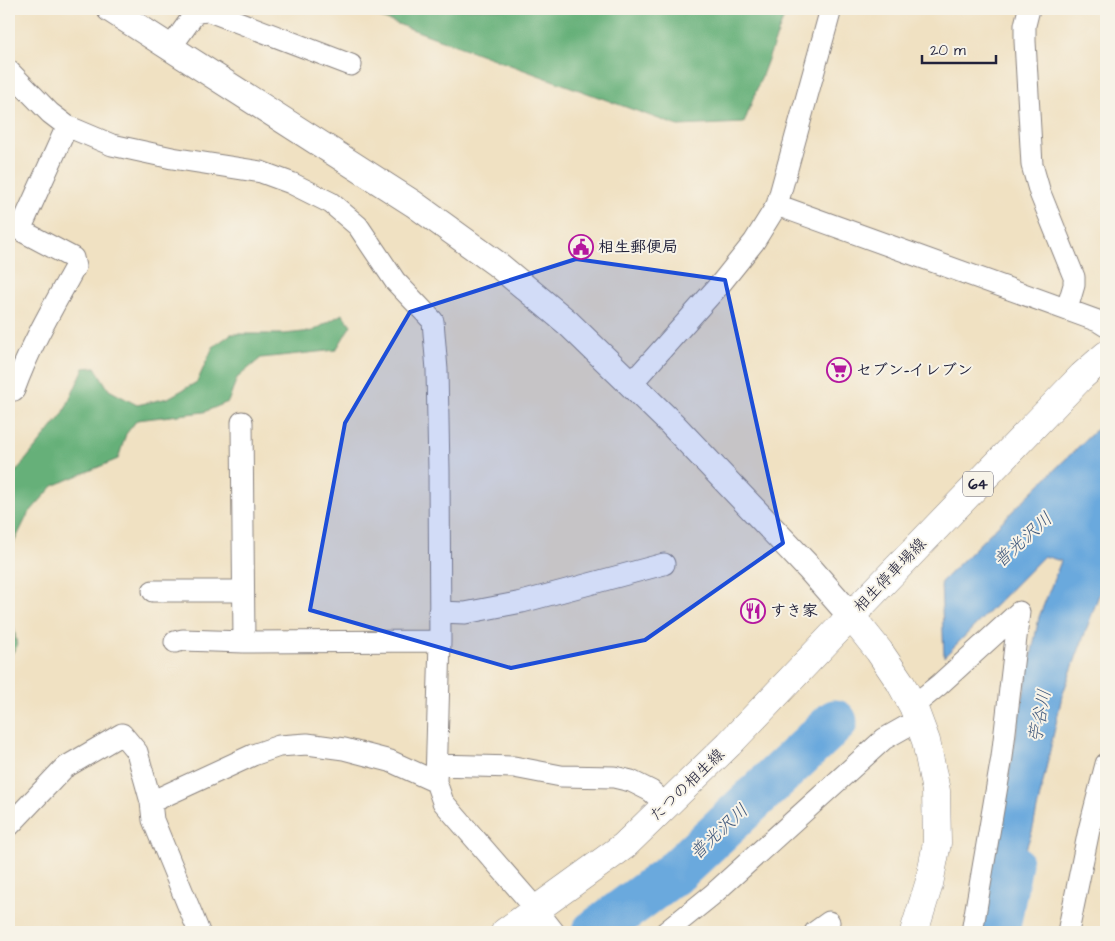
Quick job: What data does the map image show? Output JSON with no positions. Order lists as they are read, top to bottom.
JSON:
{
  "streets": {
    "main road": ["64", "相生停車場線", "たつの相生線"]
  },
  "crossings": [
    ["相生停車場線", "たつの相生線"]
  ],
  "water": ["普光沢川", "苧谷川"],
  "places": {
    "public building": ["相生郵便局"],
    "supermarket": ["セブン-イレブン"],
    "restaurant": ["すき家"]
  },
  "scale_bar": "20 m"
}
